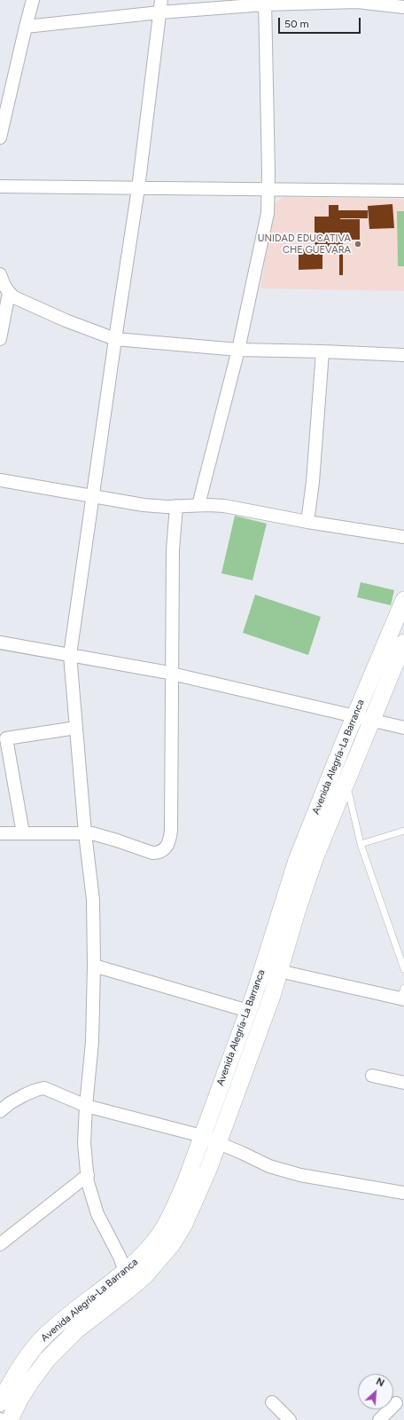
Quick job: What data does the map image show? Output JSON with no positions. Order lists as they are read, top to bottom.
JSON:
{
  "streets": {
    "main road": ["Avenida Alegría-La Barranca"]
  },
  "places": ["UNIDAD EDUCATIVA CHE GUEVARA"],
  "scale_bar": "50 m",
  "north": "top right"
}
